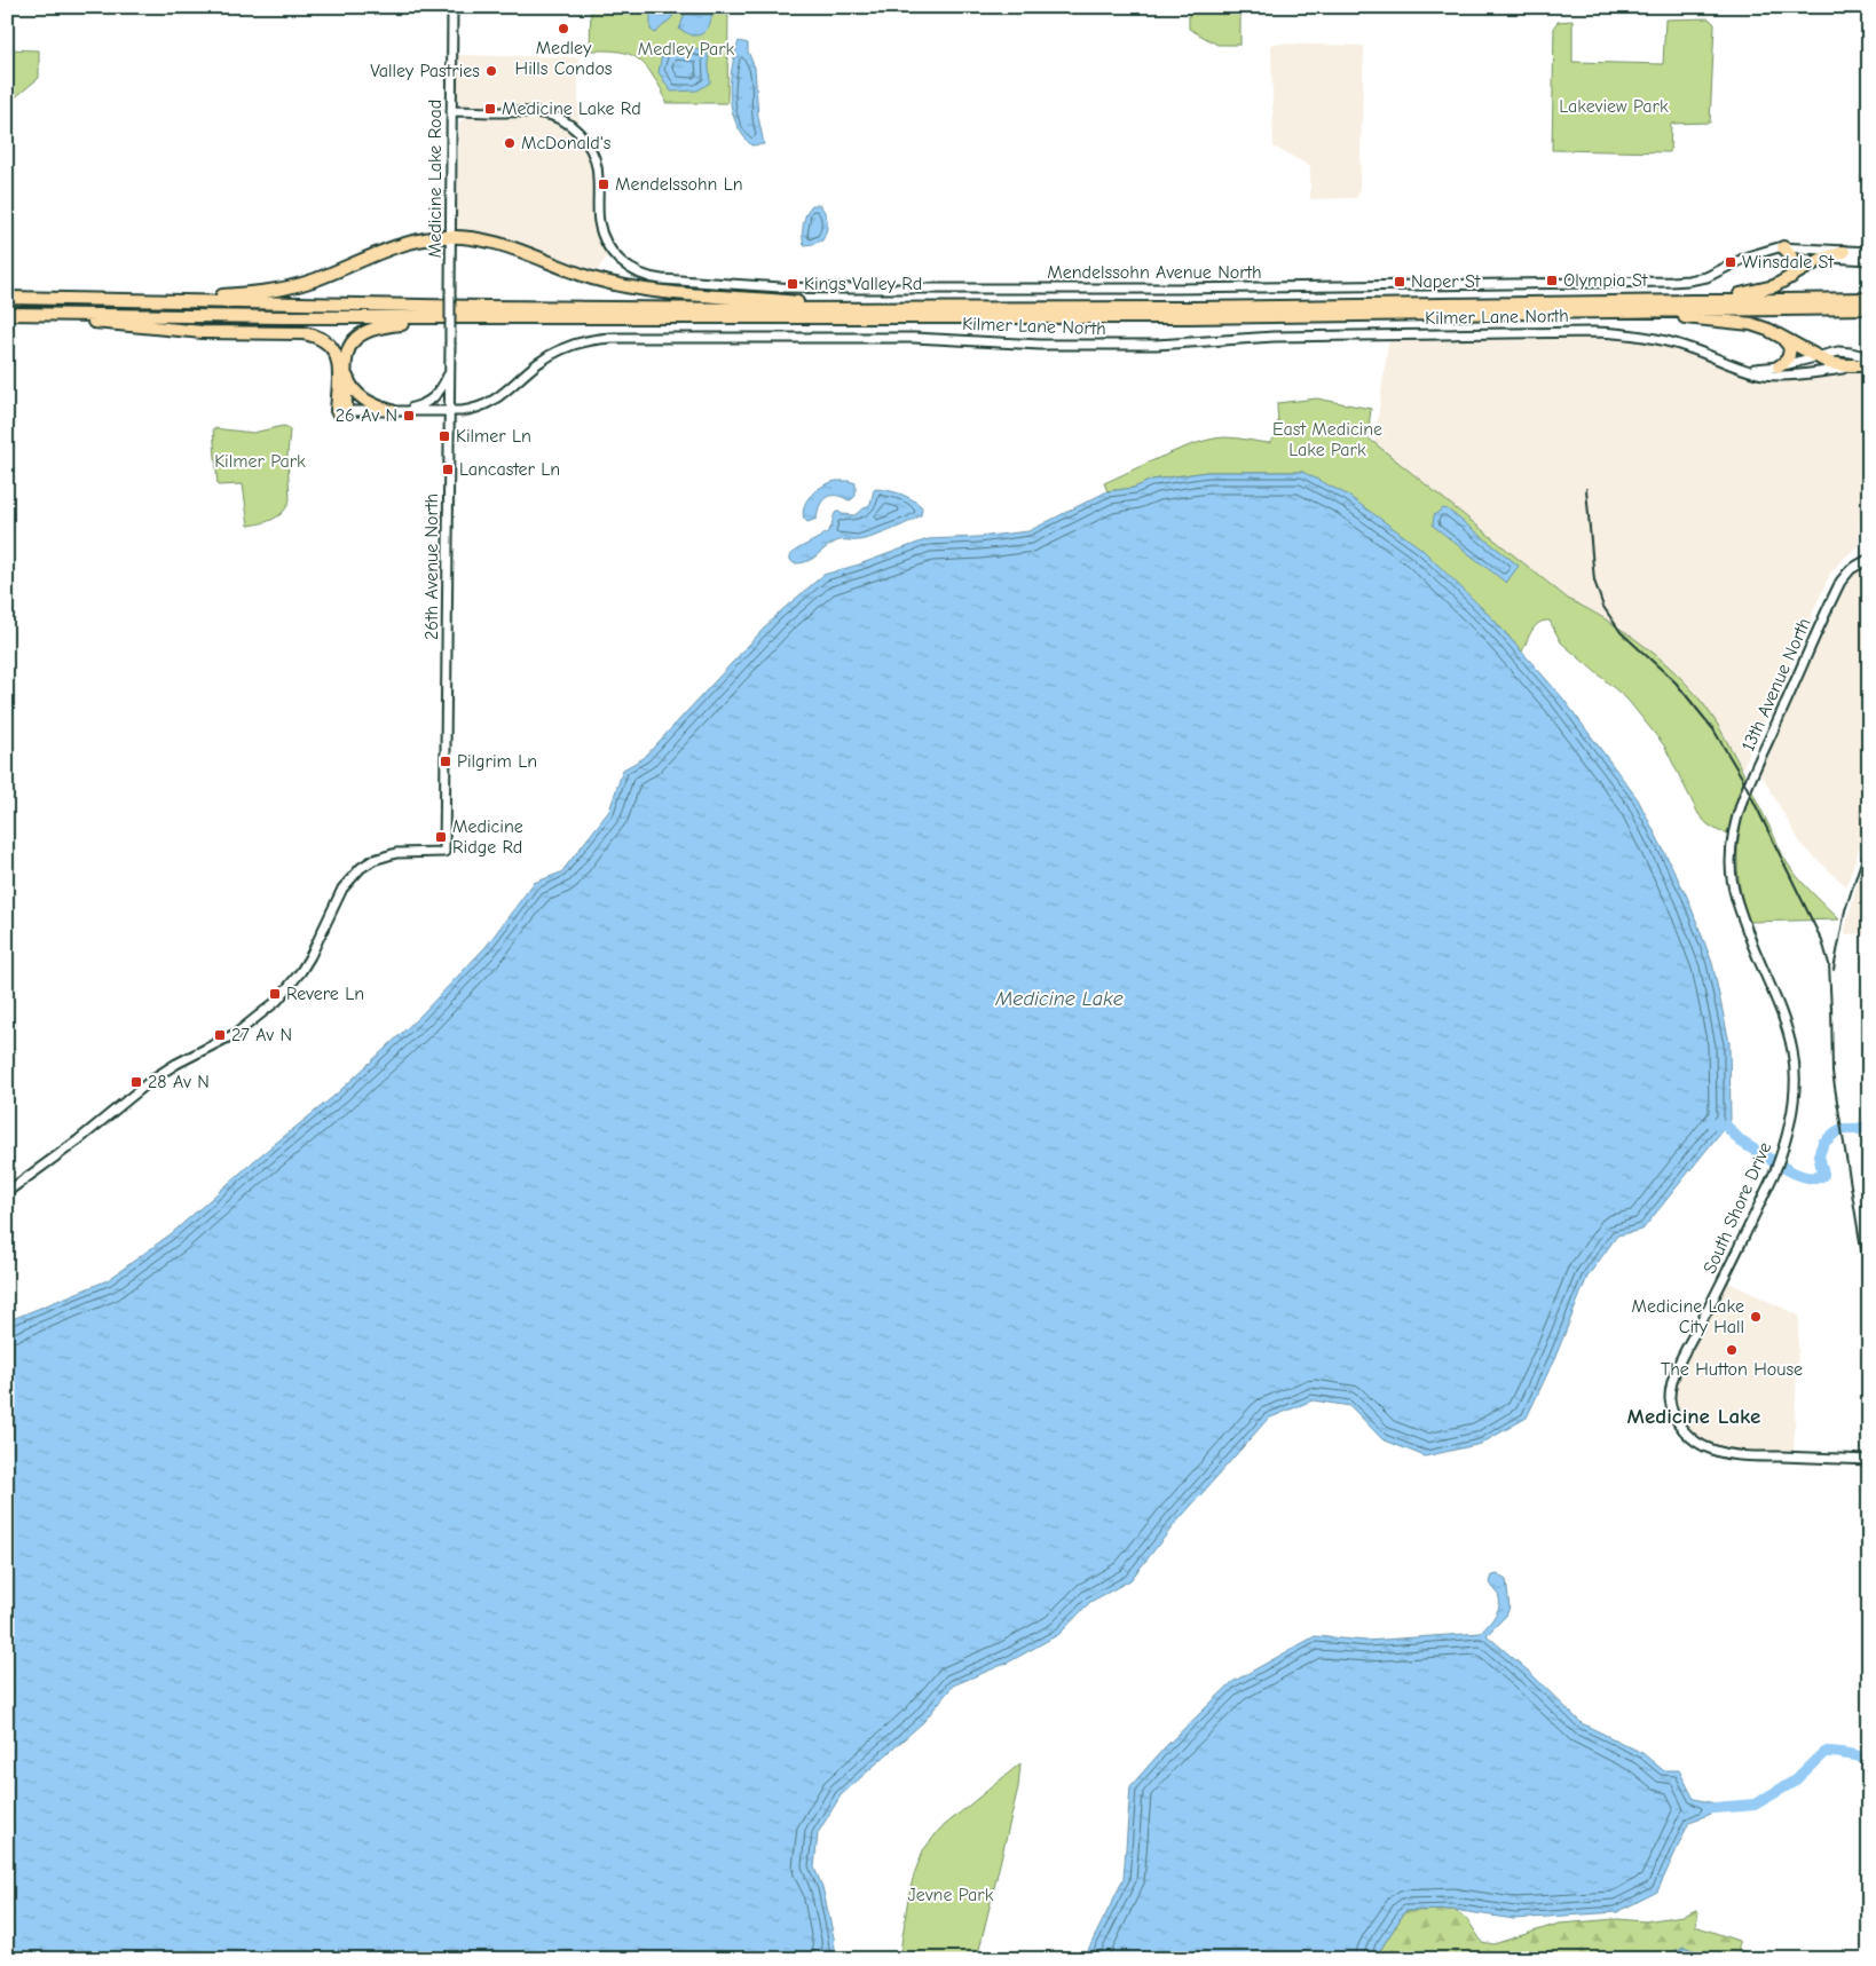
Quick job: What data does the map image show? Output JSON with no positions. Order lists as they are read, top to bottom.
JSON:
{
  "streets": {
    "street": [
      "Medicine Lake Road",
      "Mendelssohn Avenue North",
      "Kilmer Lane North",
      "26th Avenue North",
      "13th Avenue North",
      "South Shore Drive"
    ]
  },
  "crossings": [
    ["Medicine Lake Road", "Mendelssohn Avenue North"],
    ["Medicine Lake Road", "26th Avenue North"],
    ["Kilmer Lane North", "26th Avenue North"],
    ["13th Avenue North", "South Shore Drive"]
  ],
  "districts": ["Medicine Lake"],
  "water": ["Medicine Lake"],
  "parks": [
    "Medley Park",
    "Lakeview Park",
    "East Medicine Lake Park",
    "Kilmer Park",
    "Jevne Park"
  ],
  "places": {
    "other": [
      "Medley Hills Condos",
      "Valley Pastries",
      "McDonald's",
      "Medicine Lake City Hall",
      "The Hutton House"
    ],
    "transit": [
      "Medicine Lake Rd",
      "Mendelssohn Ln",
      "Winsdale St",
      "Olympia St",
      "Naper St",
      "Kings Valley Rd",
      "26 Av N",
      "Kilmer Ln",
      "Lancaster Ln",
      "Pilgrim Ln",
      "Medicine Ridge Rd",
      "Revere Ln",
      "27 Av N",
      "28 Av N"
    ]
  }
}
